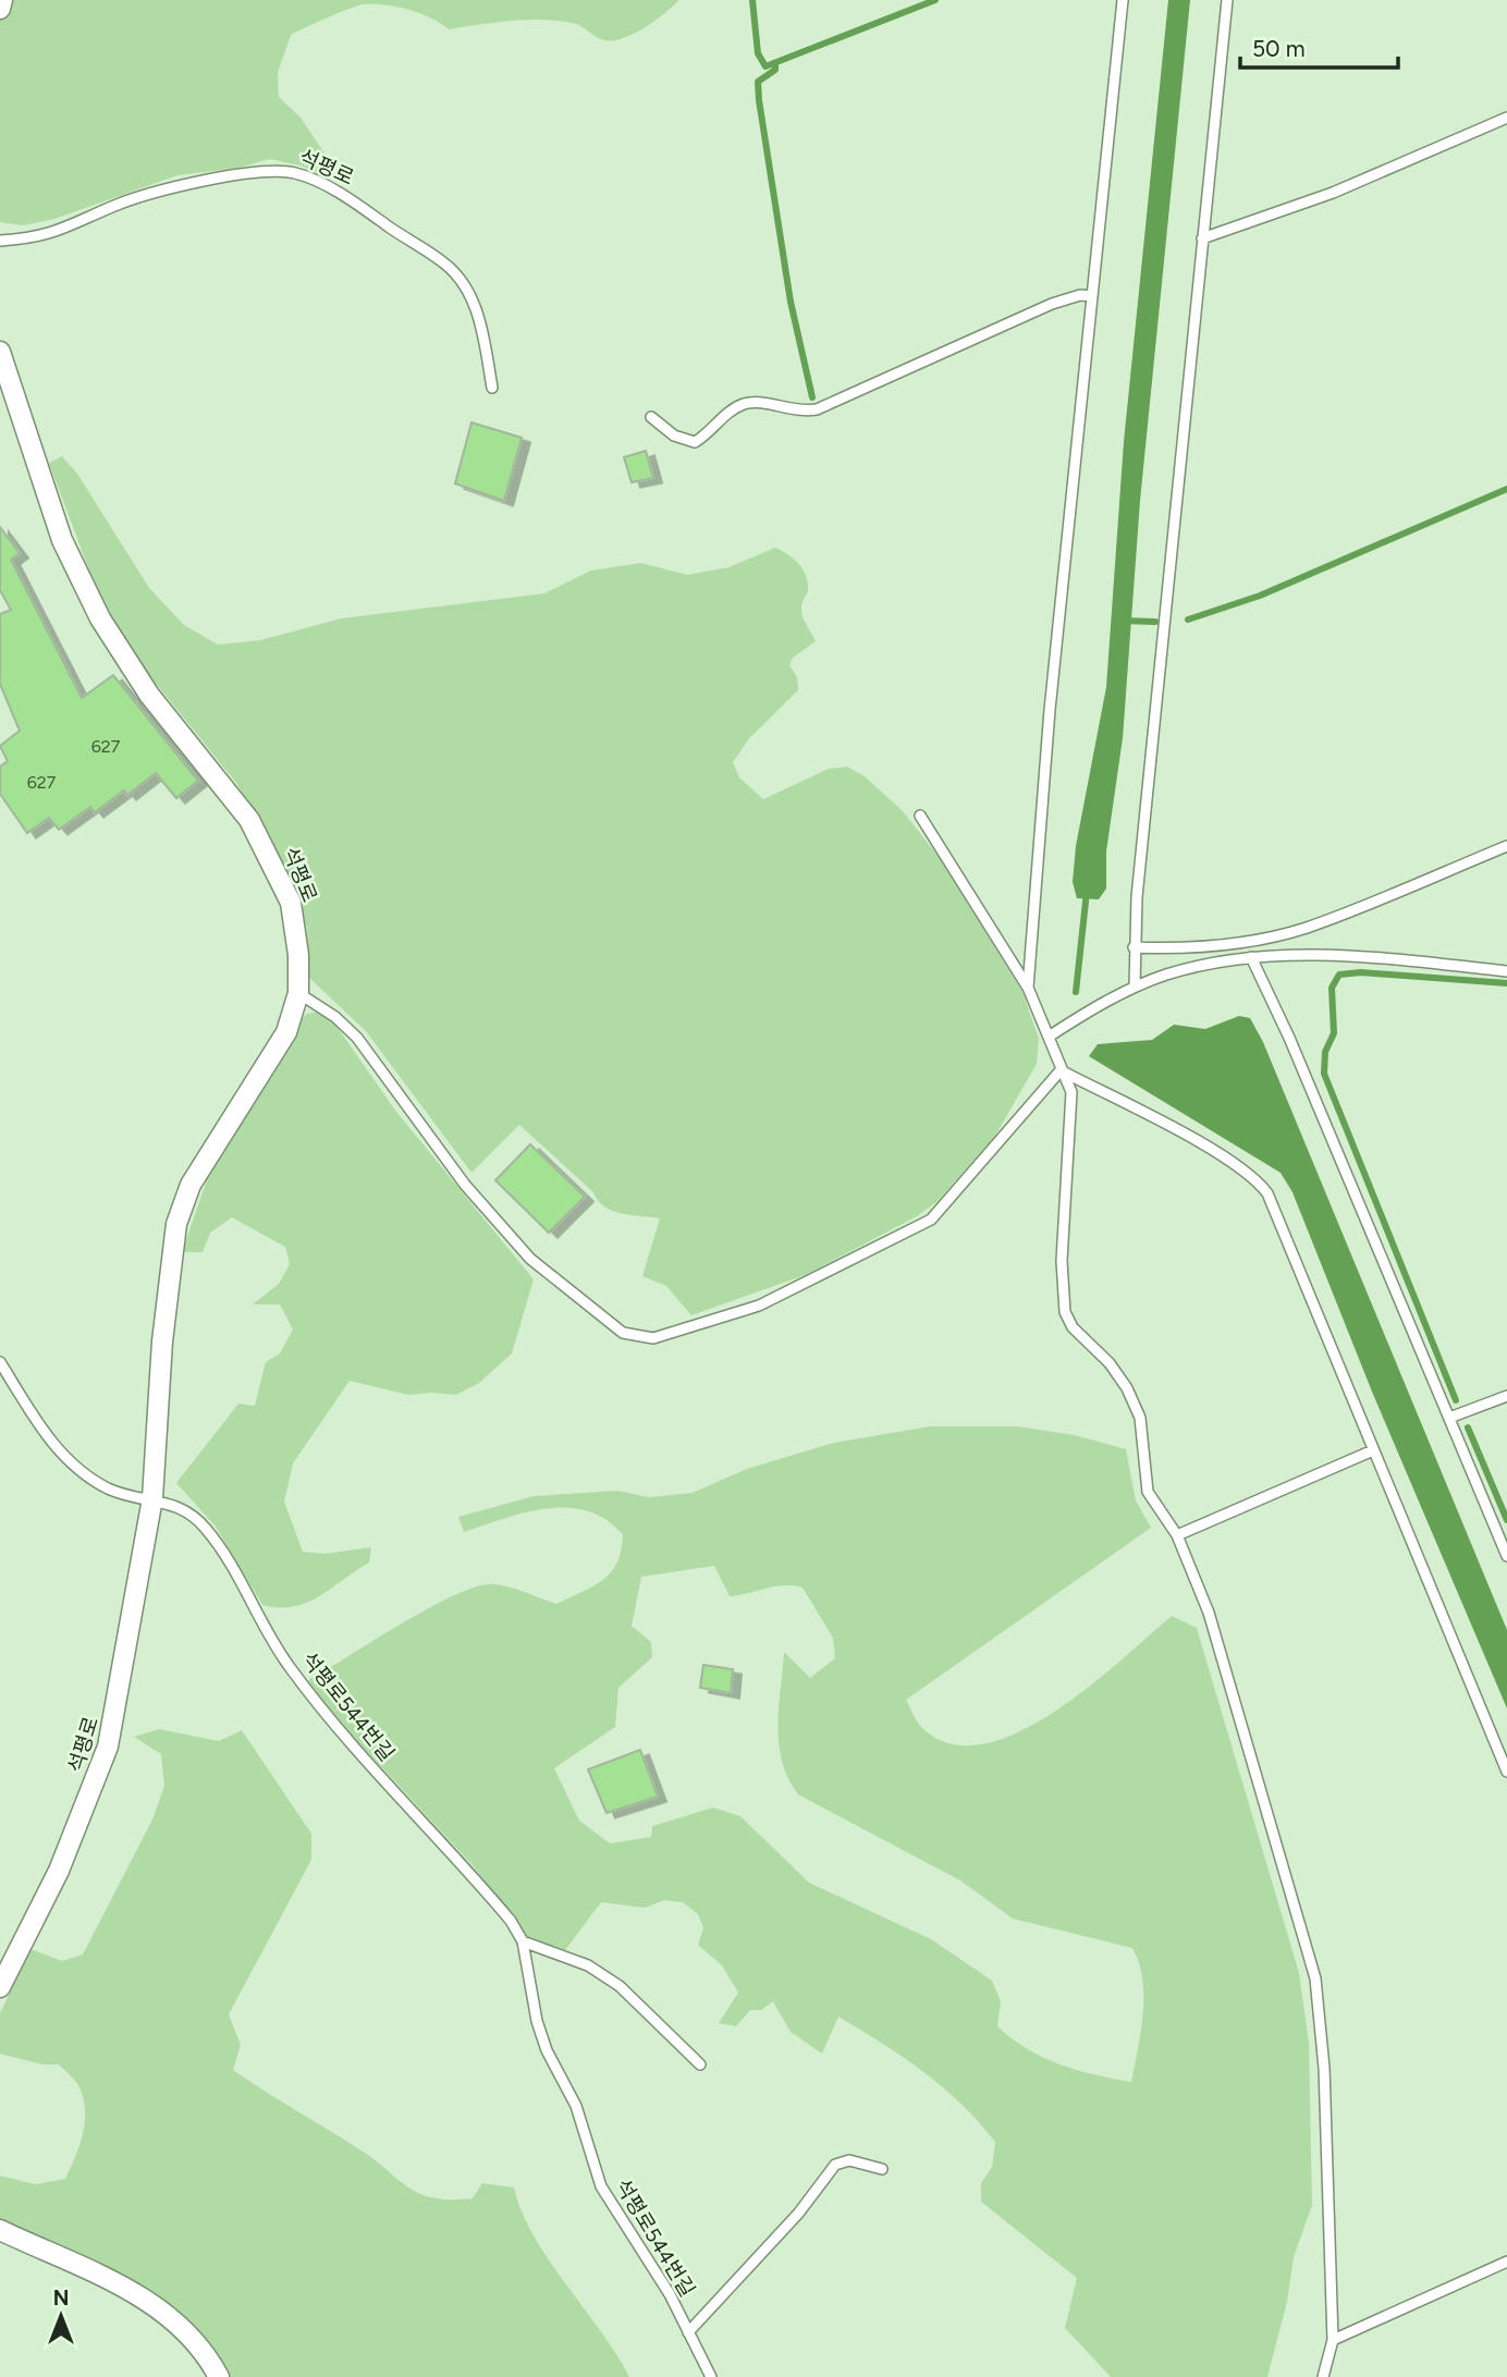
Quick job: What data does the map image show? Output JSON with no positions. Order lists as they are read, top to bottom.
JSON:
{
  "streets": {
    "street": ["석평로"],
    "lane": ["석평로544번길"]
  },
  "crossings": [
    ["석평로", "석평로544번길"]
  ],
  "house_numbers": ["627", "627"],
  "scale_bar": "50 m",
  "north": "top"
}
